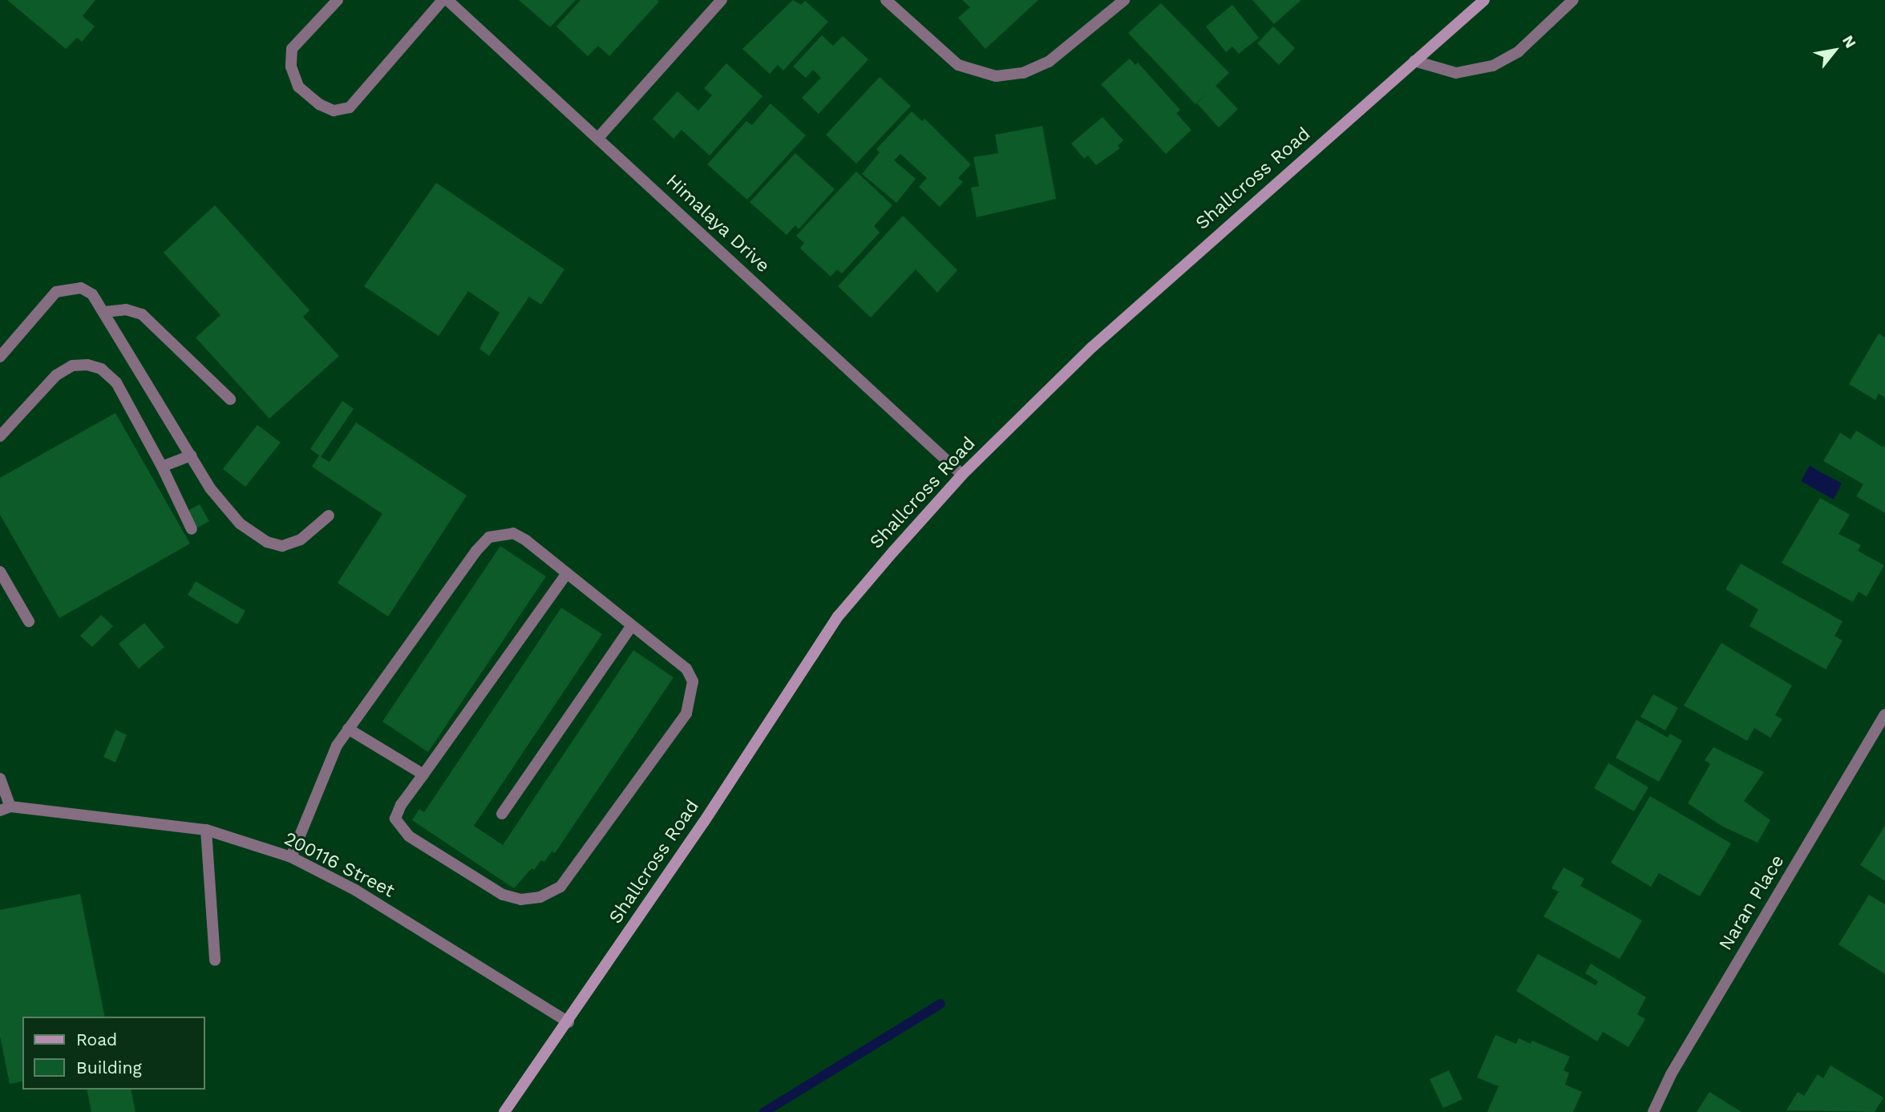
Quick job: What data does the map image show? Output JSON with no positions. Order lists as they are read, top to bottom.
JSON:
{
  "streets": {
    "street": [
      "Shallcross Road",
      "Himalaya Drive",
      "200116 Street",
      "Naran Place"
    ]
  },
  "crossings": [
    ["Shallcross Road", "Himalaya Drive"],
    ["Shallcross Road", "200116 Street"]
  ],
  "legend": ["Road", "Building"],
  "north": "top right"
}
